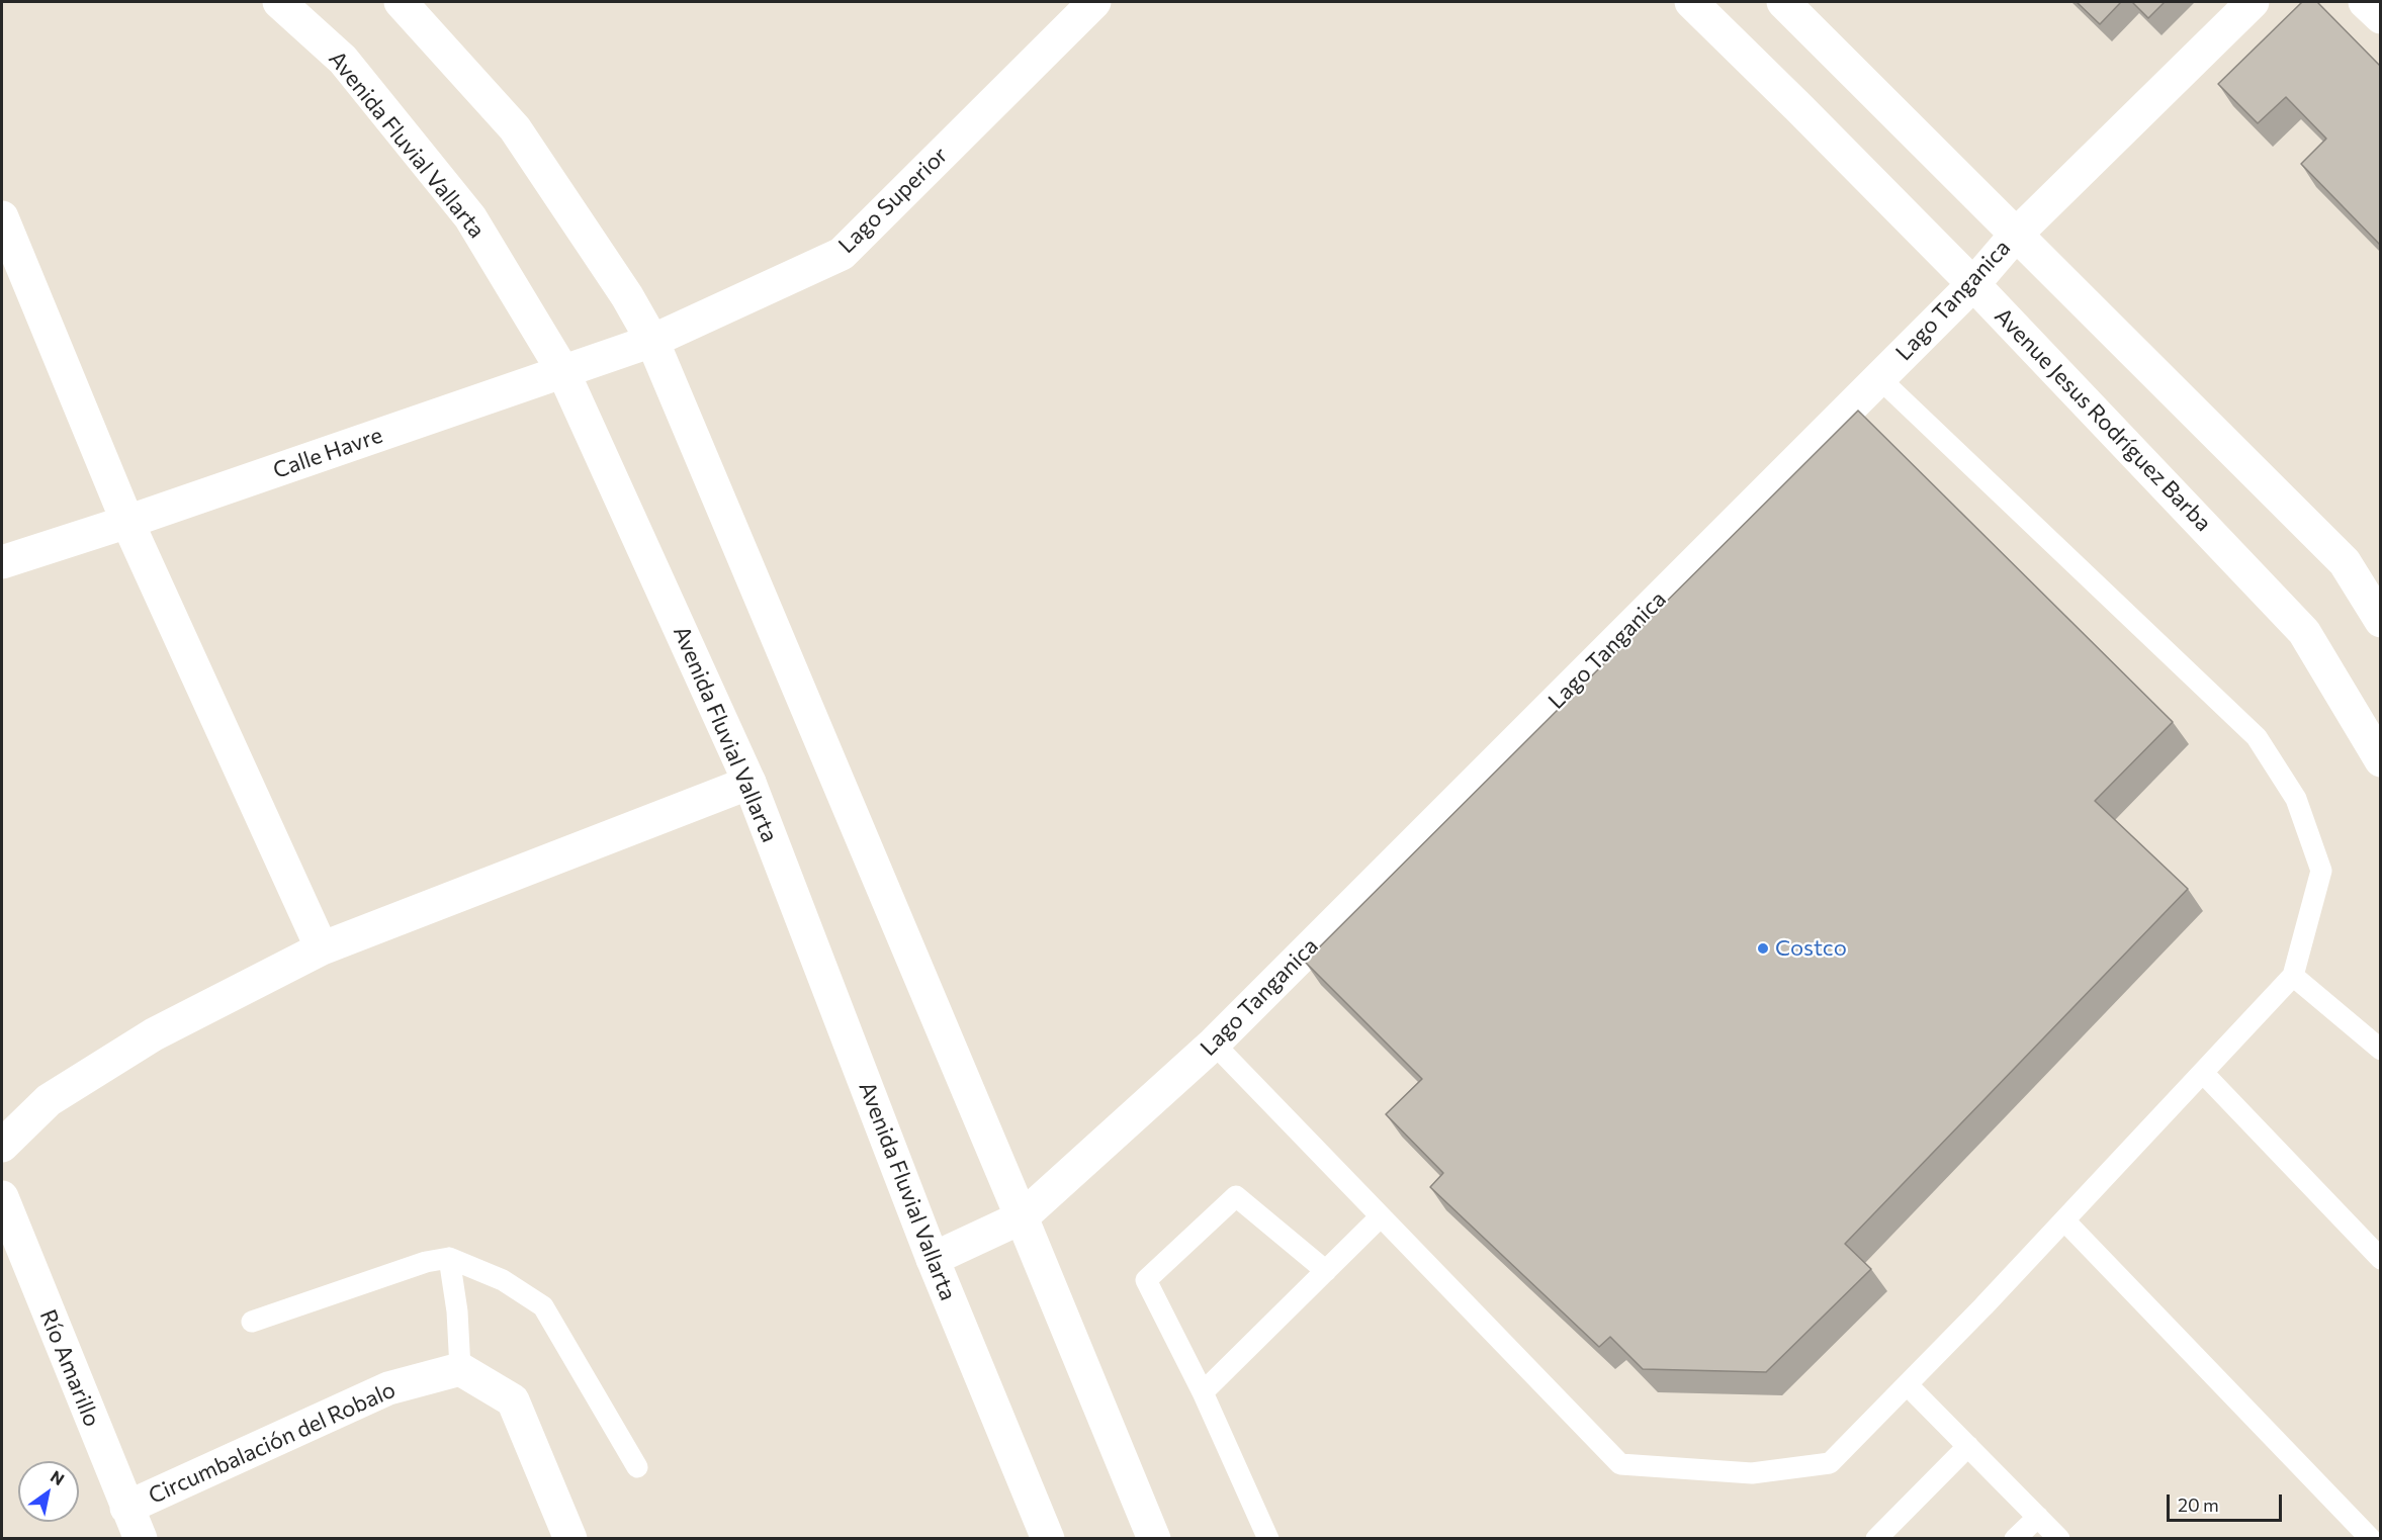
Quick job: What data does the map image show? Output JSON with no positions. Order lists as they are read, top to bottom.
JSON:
{
  "streets": {
    "street": [
      "Avenida Fluvial Vallarta",
      "Lago Superior",
      "Lago Tanganica",
      "Avenue Jesus Rodríguez Barba",
      "Calle Havre",
      "Río Amarillo",
      "Circumbalación del Robalo"
    ]
  },
  "crossings": [
    ["Avenida Fluvial Vallarta", "Lago Tanganica"],
    ["Avenida Fluvial Vallarta", "Calle Havre"],
    ["Lago Superior", "Calle Havre"],
    ["Lago Tanganica", "Avenue Jesus Rodríguez Barba"],
    ["Río Amarillo", "Circumbalación del Robalo"]
  ],
  "places": ["Costco"],
  "scale_bar": "20 m",
  "north": "top right"
}
